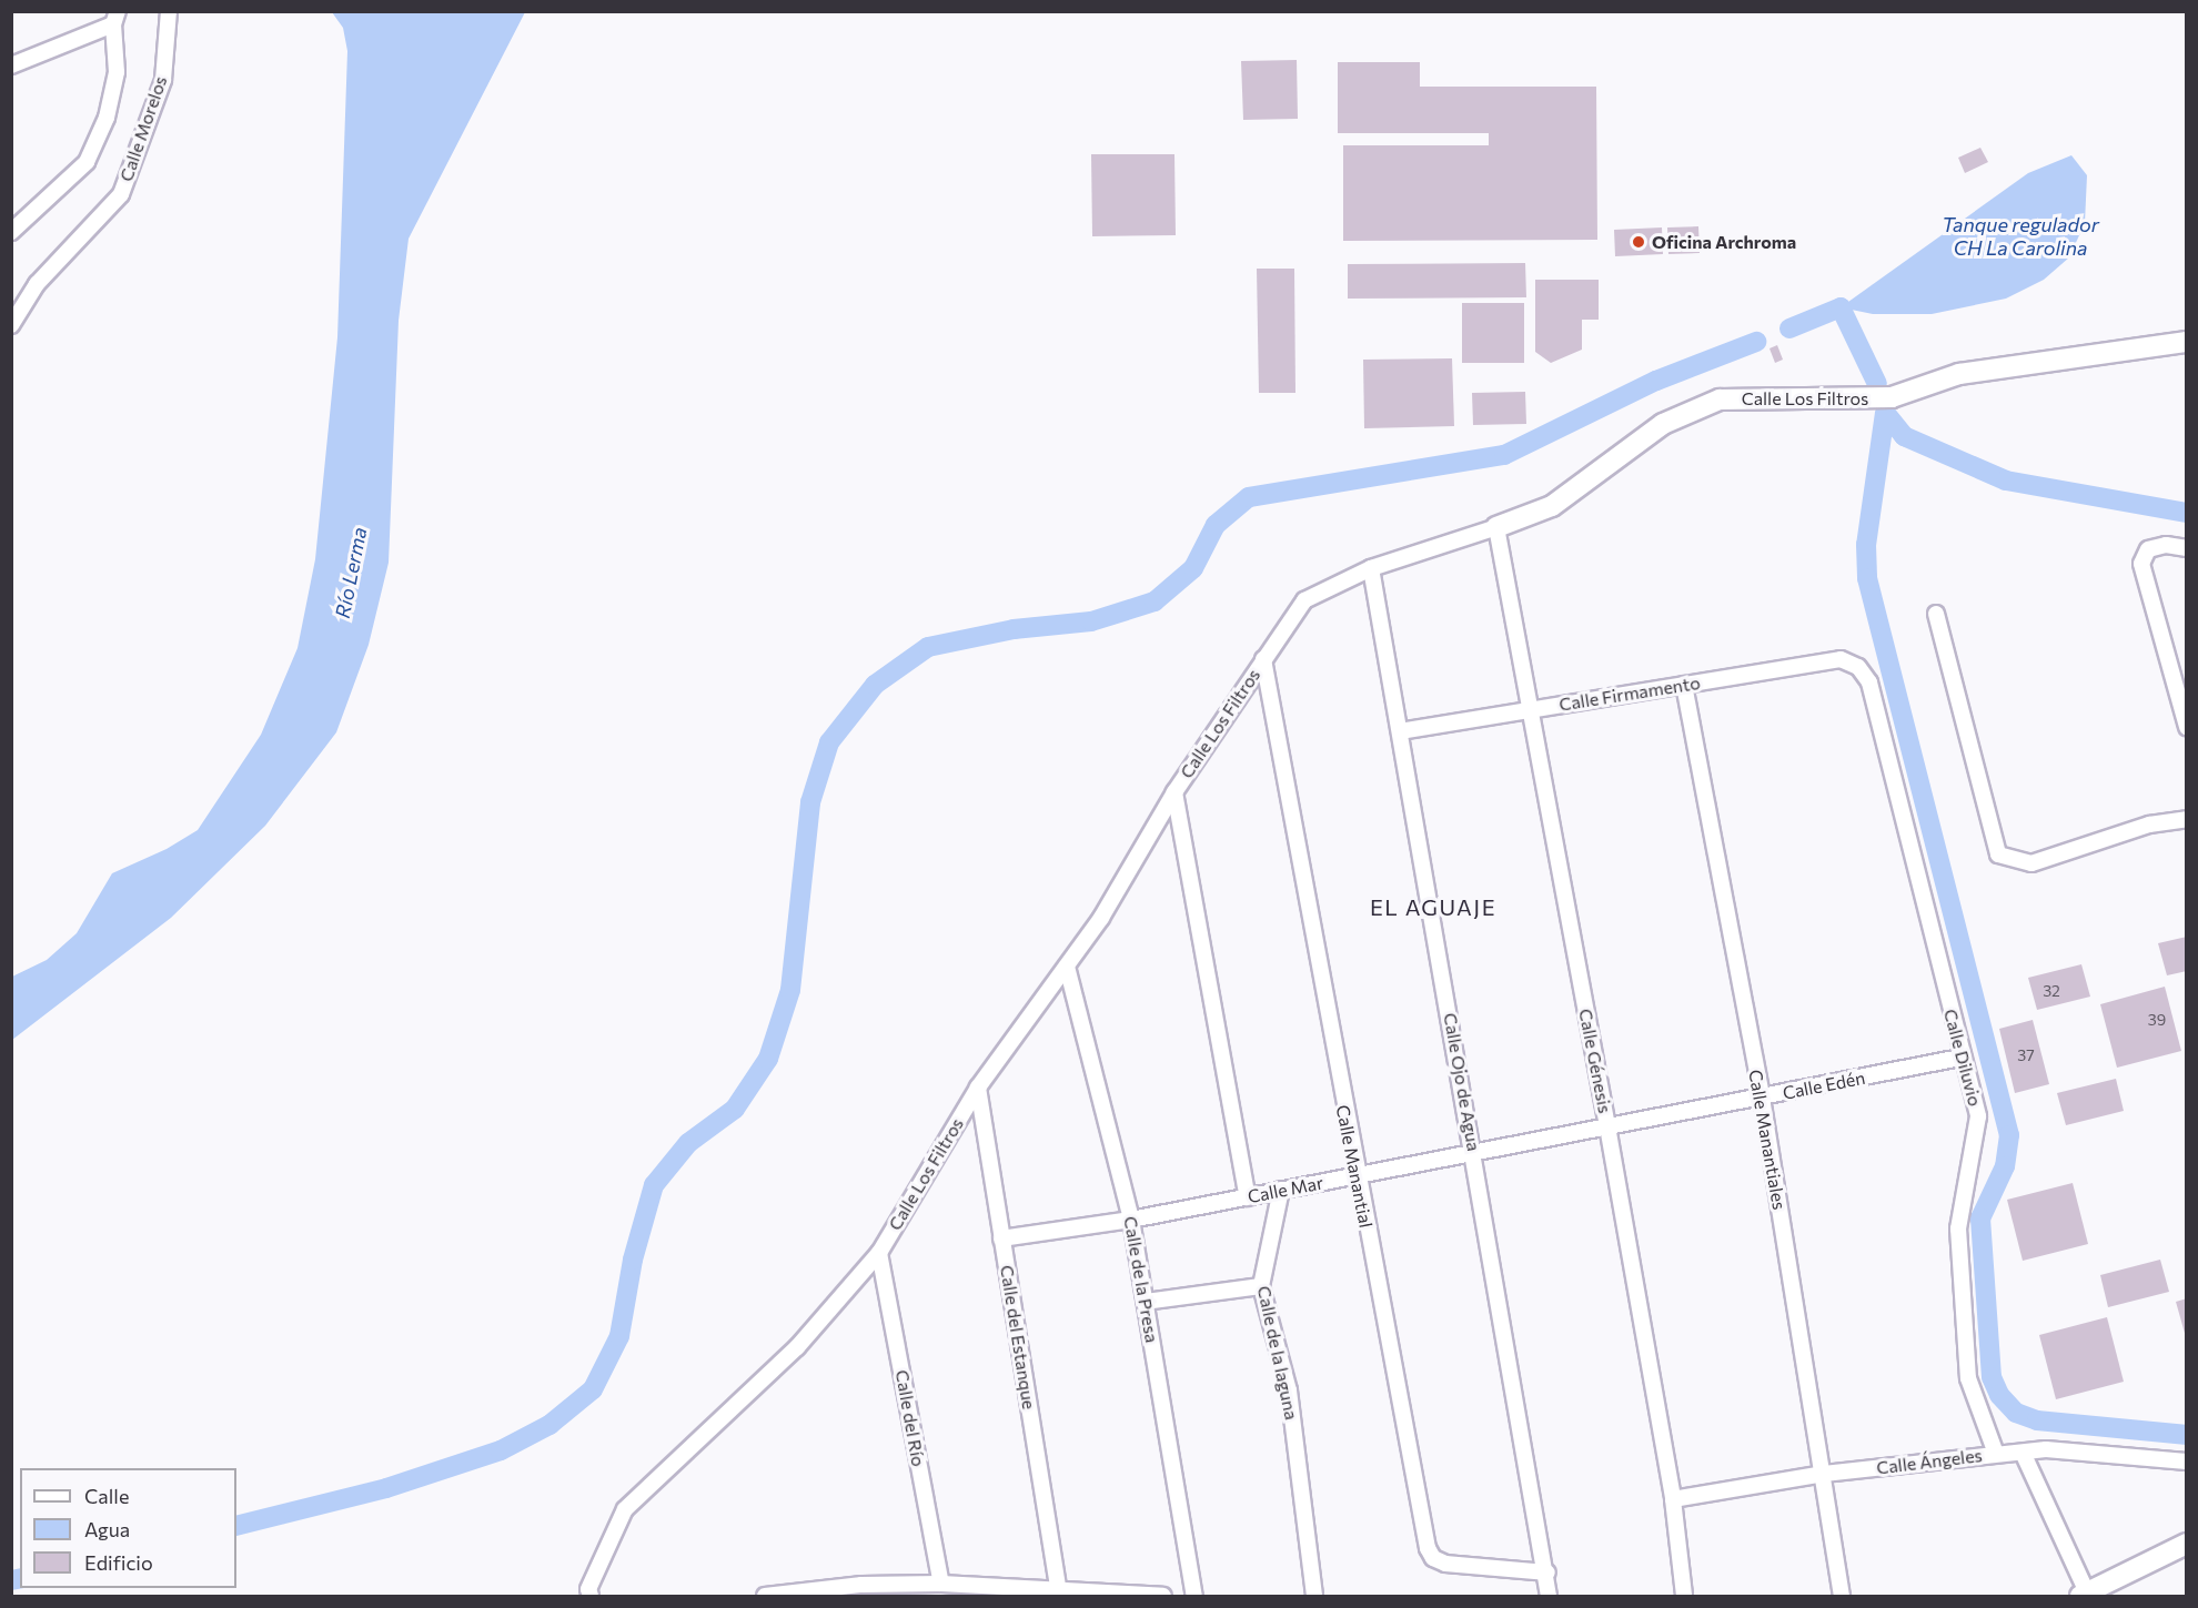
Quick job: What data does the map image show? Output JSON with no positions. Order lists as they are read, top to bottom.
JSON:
{
  "streets": {
    "street": [
      "Calle Morelos",
      "Calle Los Filtros",
      "Calle Firmamento",
      "Calle Diluvio",
      "Calle Génesis",
      "Calle Ojo de Agua",
      "Calle Edén",
      "Calle Manantiales",
      "Calle Manantial",
      "Calle Mar",
      "Calle de la Presa",
      "Calle del Estanque",
      "Calle de la laguna",
      "Calle del Río",
      "Calle Ángeles"
    ]
  },
  "crossings": [
    ["Calle Los Filtros", "Calle Génesis"],
    ["Calle Los Filtros", "Calle Ojo de Agua"],
    ["Calle Los Filtros", "Calle Manantial"],
    ["Calle Los Filtros", "Calle de la Presa"],
    ["Calle Los Filtros", "Calle del Estanque"],
    ["Calle Los Filtros", "Calle del Río"],
    ["Calle Firmamento", "Calle Diluvio"],
    ["Calle Firmamento", "Calle Génesis"],
    ["Calle Firmamento", "Calle Ojo de Agua"],
    ["Calle Firmamento", "Calle Manantiales"],
    ["Calle Diluvio", "Calle Edén"],
    ["Calle Diluvio", "Calle Ángeles"],
    ["Calle Génesis", "Calle Edén"],
    ["Calle Génesis", "Calle Mar"],
    ["Calle Génesis", "Calle Ángeles"],
    ["Calle Ojo de Agua", "Calle Manantial"],
    ["Calle Ojo de Agua", "Calle Mar"],
    ["Calle Edén", "Calle Manantiales"],
    ["Calle Edén", "Calle Mar"],
    ["Calle Manantiales", "Calle Ángeles"],
    ["Calle Manantial", "Calle Mar"],
    ["Calle Mar", "Calle de la Presa"],
    ["Calle Mar", "Calle del Estanque"],
    ["Calle Mar", "Calle de la laguna"]
  ],
  "districts": ["EL AGUAJE"],
  "water": ["Tanque regulador CH La Carolina", "Río Lerma"],
  "places": ["Oficina Archroma"],
  "house_numbers": ["32", "39", "37"],
  "legend": ["Calle", "Agua", "Edificio"]
}
